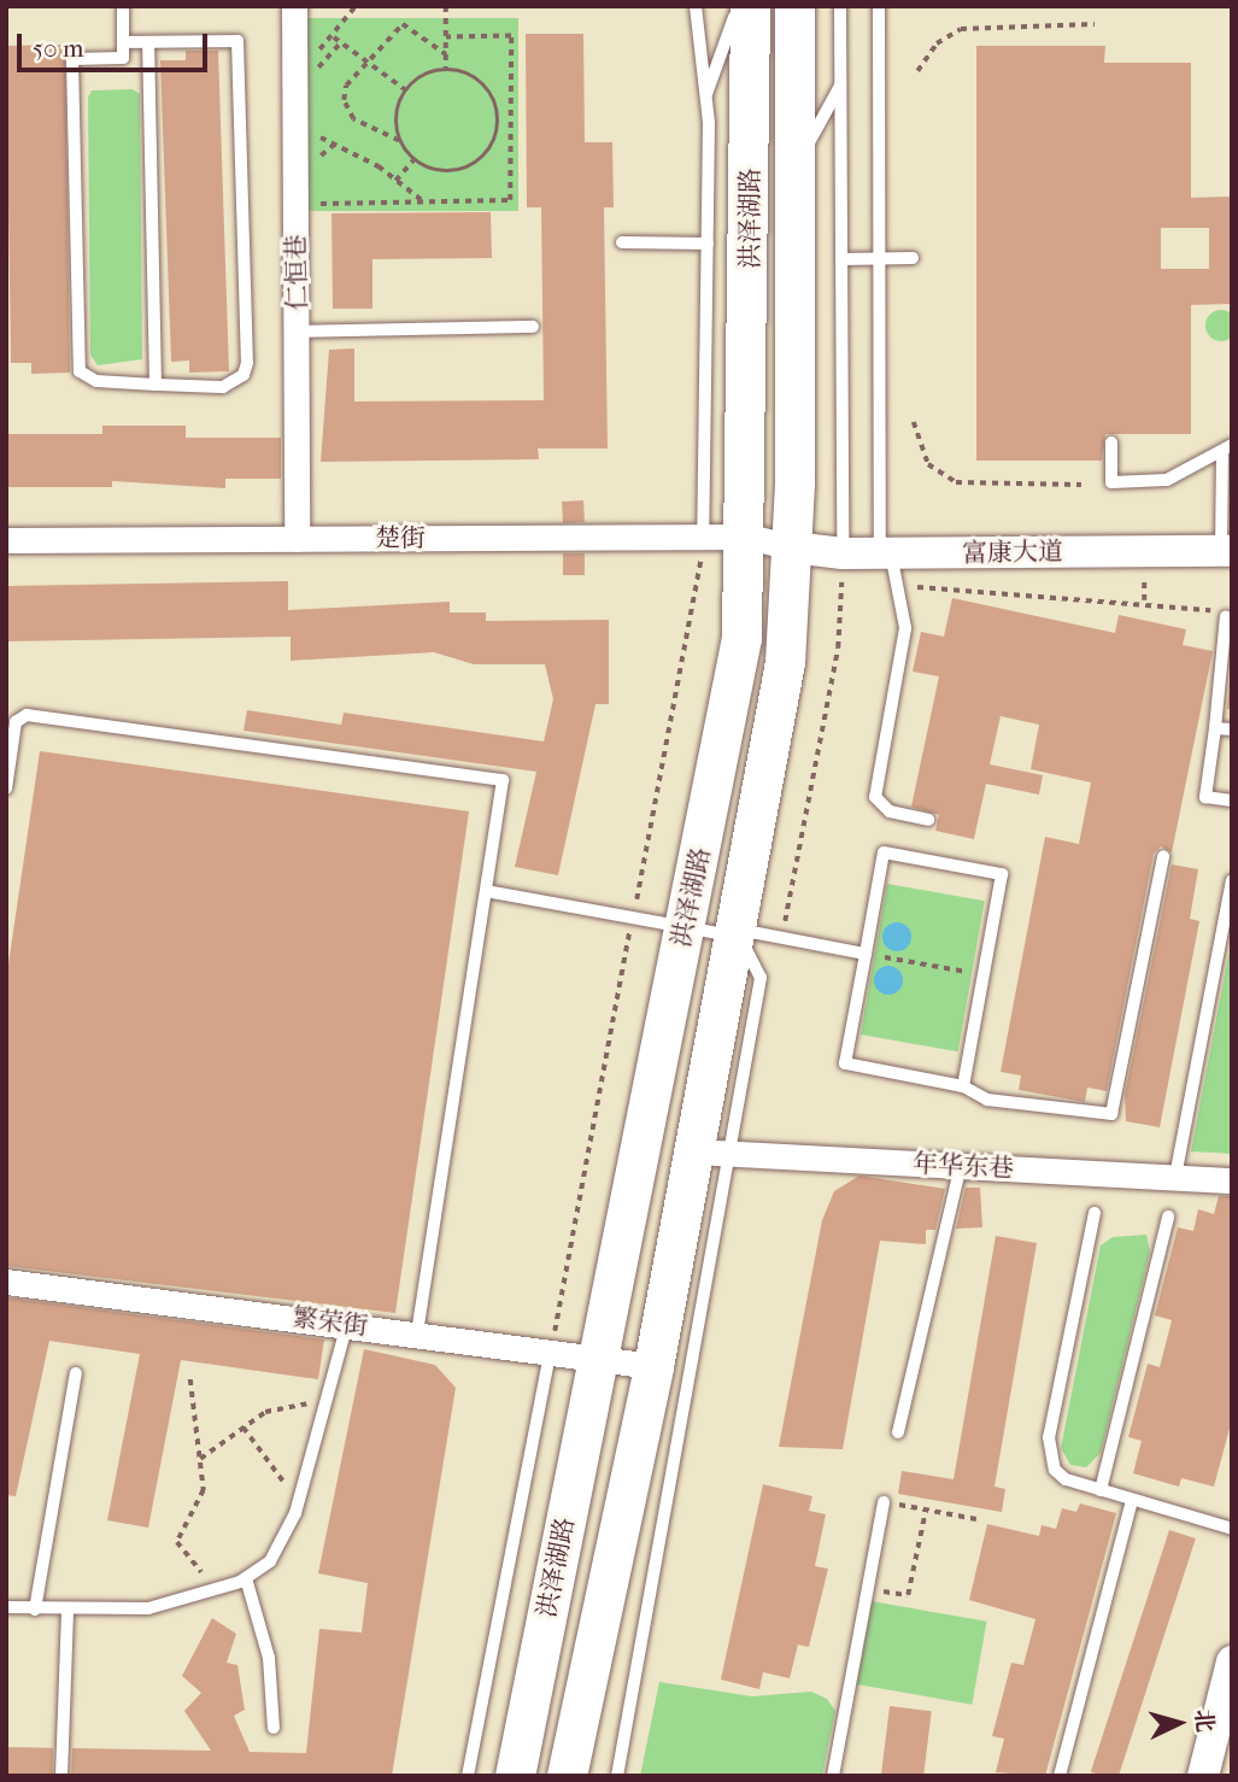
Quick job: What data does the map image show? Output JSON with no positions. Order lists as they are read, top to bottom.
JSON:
{
  "streets": {
    "main road": ["洪泽湖路"],
    "street": [
      "仁恒巷",
      "楚街",
      "富康大道",
      "年华东巷",
      "繁荣街"
    ]
  },
  "crossings": [
    ["洪泽湖路", "楚街"],
    ["洪泽湖路", "富康大道"],
    ["洪泽湖路", "年华东巷"],
    ["洪泽湖路", "繁荣街"],
    ["仁恒巷", "楚街"],
    ["楚街", "富康大道"]
  ],
  "scale_bar": "50 m",
  "north": "right"
}
